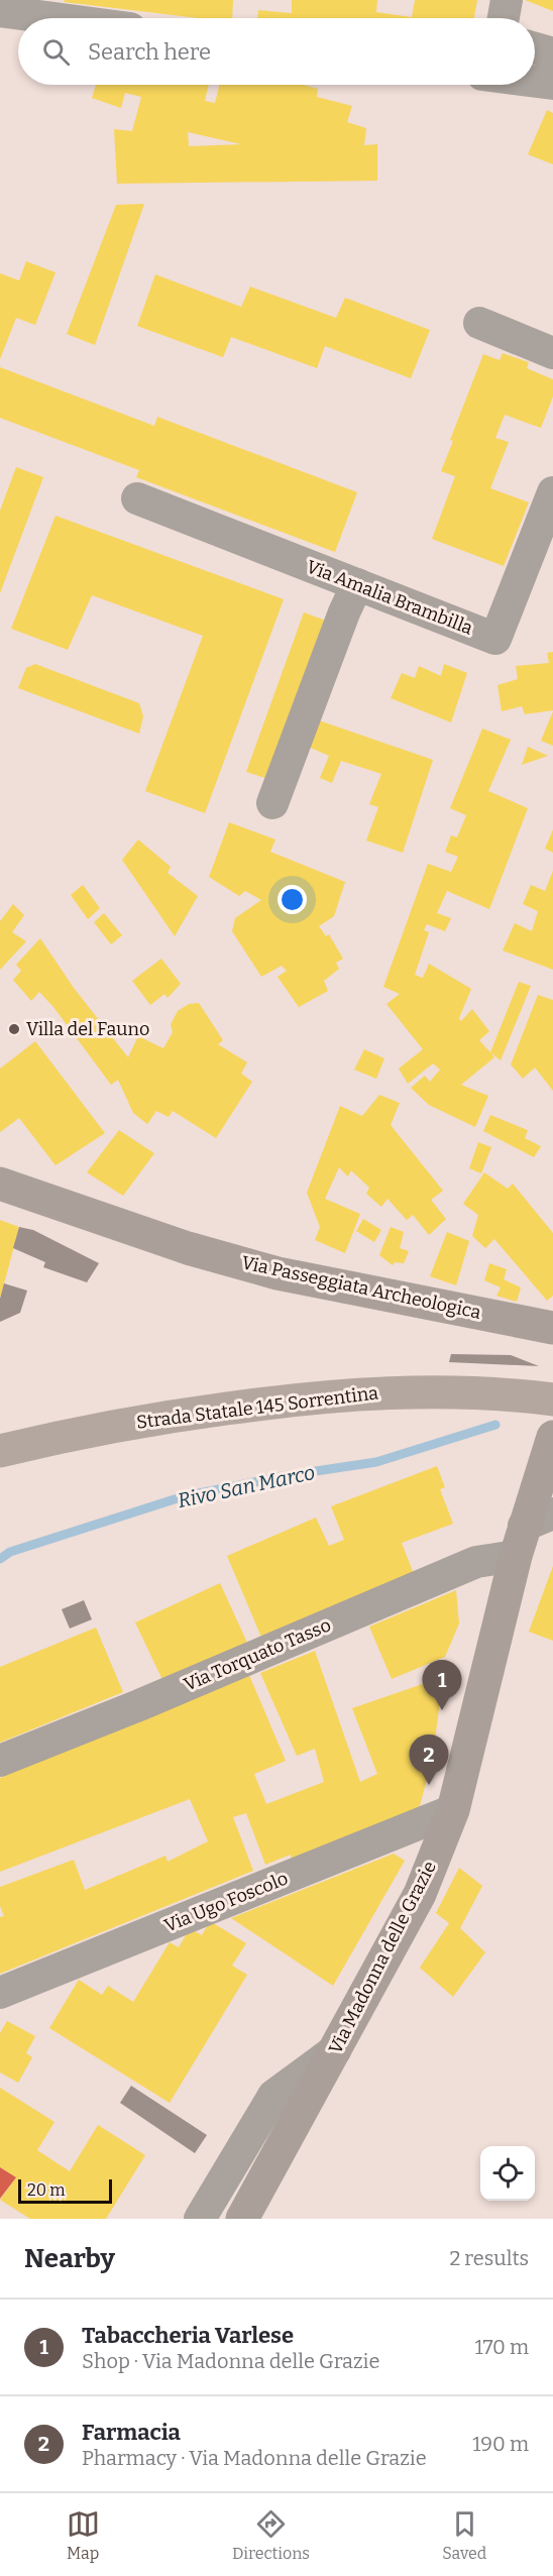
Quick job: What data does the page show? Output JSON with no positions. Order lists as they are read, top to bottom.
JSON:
{
  "streets": {
    "highway": ["Strada Statale 145 Sorrentina"],
    "main road": ["Via Passeggiata Archeologica", "Via Madonna delle Grazie"],
    "street": ["Via Amalia Brambilla", "Via Torquato Tasso", "Via Ugo Foscolo"]
  },
  "crossings": [
    ["Via Torquato Tasso", "Via Madonna delle Grazie"],
    ["Via Ugo Foscolo", "Via Madonna delle Grazie"]
  ],
  "water": ["Rivo San Marco"],
  "places": ["Villa del Fauno"],
  "scale_bar": "20 m",
  "page": {
    "search": "Search here",
    "pins": ["1", "2"],
    "scale": "20 m",
    "heading": ["Nearby", "2 results"],
    "list": [
      {
        "mark": "1",
        "name": "Tabaccheria Varlese",
        "note": "Shop · Via Madonna delle Grazie",
        "value": "170 m"
      },
      {
        "mark": "2",
        "name": "Farmacia",
        "note": "Pharmacy · Via Madonna delle Grazie",
        "value": "190 m"
      }
    ],
    "nav": ["Map", "Directions", "Saved"]
  }
}
